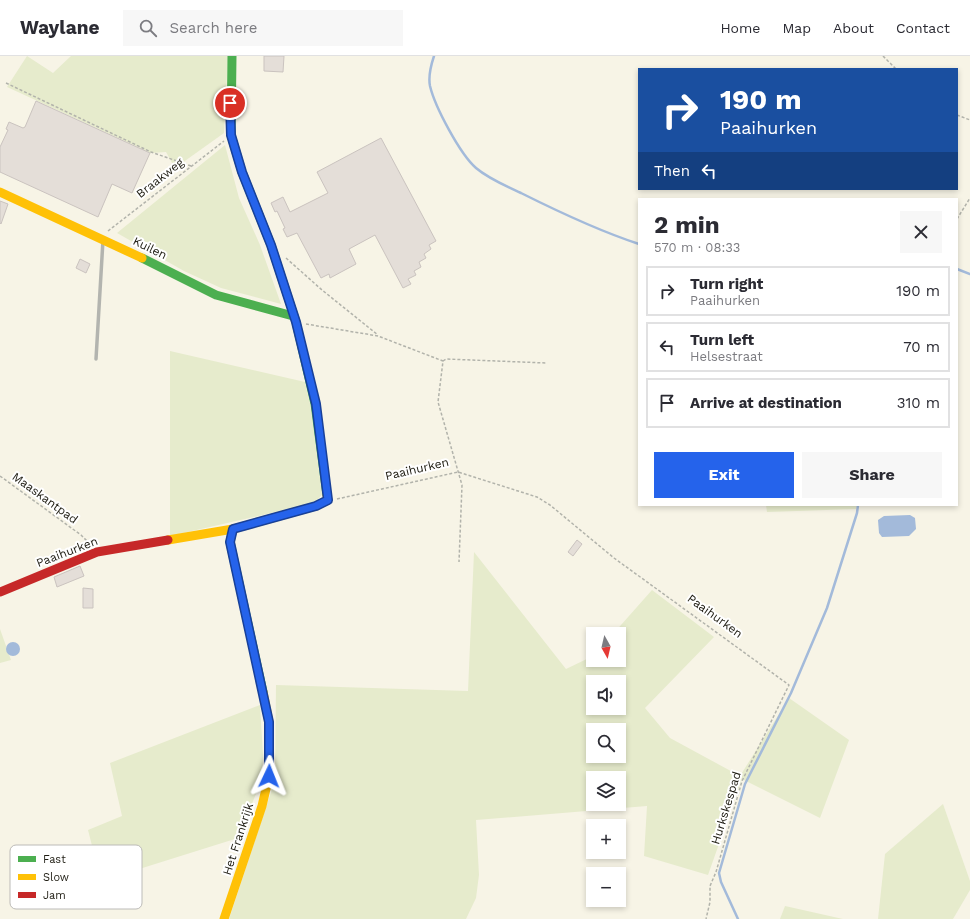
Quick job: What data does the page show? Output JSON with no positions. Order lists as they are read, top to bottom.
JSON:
{
  "streets": {
    "street": ["Kuilen", "Paaihurken", "Het Frankrijk"],
    "path": ["Braakweg", "Maaskantpad", "Hurkskespad"]
  },
  "crossings": [
    ["Braakweg", "Kuilen"],
    ["Paaihurken", "Maaskantpad"],
    ["Paaihurken", "Hurkskespad"],
    ["Paaihurken", "Het Frankrijk"]
  ],
  "legend": ["Fast", "Slow", "Jam"],
  "north": "bottom",
  "page": {
    "header": "Waylane",
    "search": "Search here",
    "nav": [
      "Home",
      "Map",
      "About",
      "Contact"
    ],
    "turn": ["190 m", "Paaihurken"],
    "then": "Then",
    "heading": ["2 min", "570 m · 08:33"],
    "list": [
      {
        "name": "Turn right",
        "note": "Paaihurken",
        "value": "190 m"
      },
      {
        "name": "Turn left",
        "note": "Helsestraat",
        "value": "70 m"
      },
      {
        "name": "Arrive at destination",
        "value": "310 m"
      }
    ],
    "buttons": ["Exit", "Share"],
    "map_buttons": ["+", "−"]
  }
}
